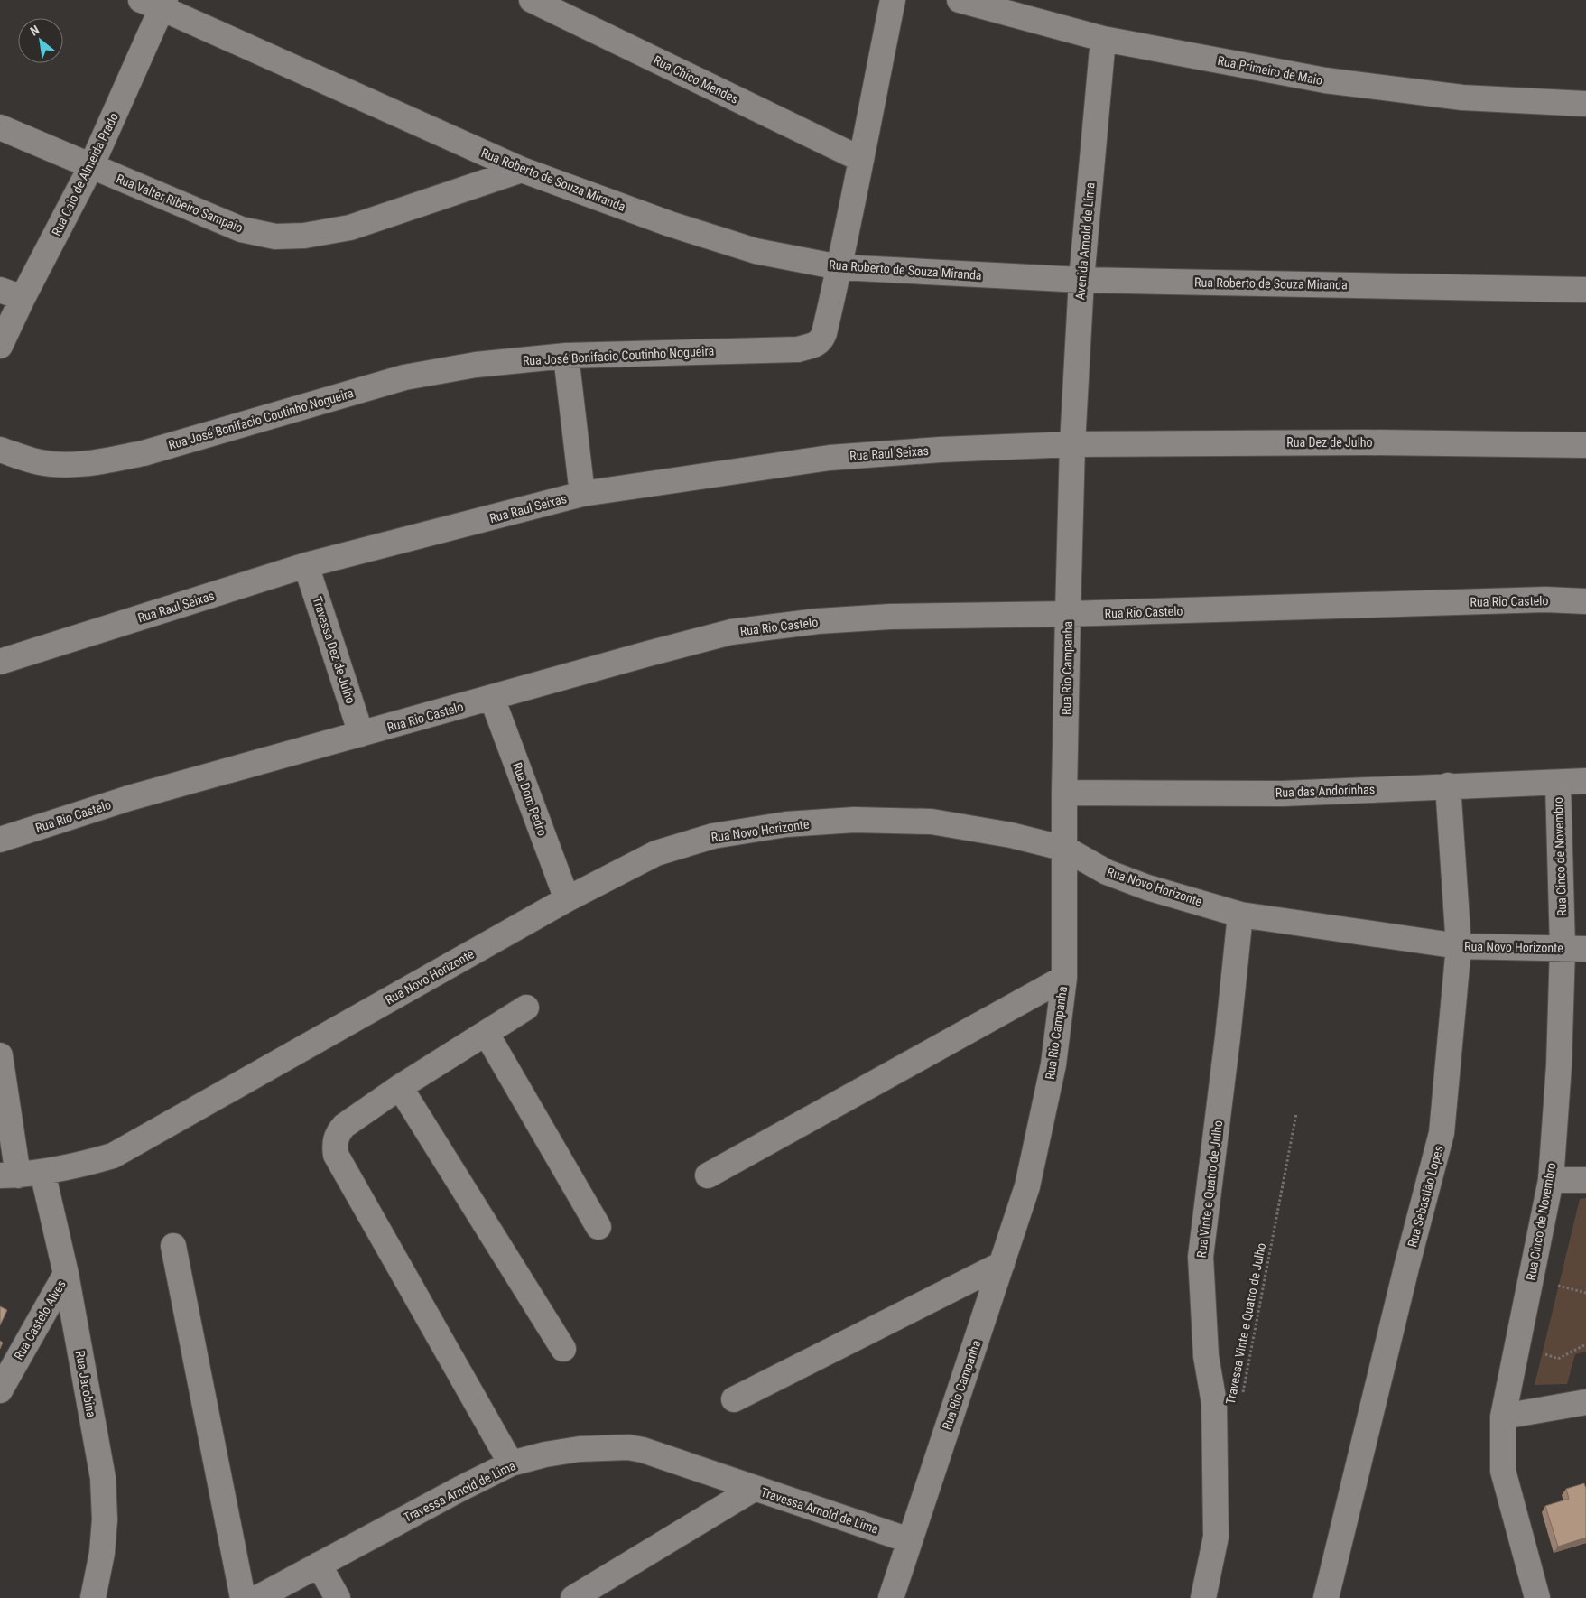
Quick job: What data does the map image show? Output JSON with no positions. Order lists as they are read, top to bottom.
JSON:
{
  "streets": {
    "street": [
      "Rua Primeiro de Maio",
      "Rua Chico Mendes",
      "Rua Caio de Almeida Prado",
      "Rua Roberto de Souza Miranda",
      "Rua Valter Ribeiro Sampaio",
      "Avenida Arnold de Lima",
      "Rua José Bonifacio Coutinho Nogueira",
      "Rua Dez de Julho",
      "Rua Raul Seixas",
      "Rua Rio Castelo",
      "Travessa Dez de Julho",
      "Rua Rio Campanha",
      "Rua das Andorinhas",
      "Rua Dom Pedro",
      "Rua Novo Horizonte",
      "Rua Cinco de Novembro",
      "Rua Vinte e Quatro de Julho",
      "Rua Sebastião Lopes",
      "Rua Castelo Alves",
      "Rua Jacobina",
      "Travessa Arnold de Lima"
    ],
    "path": ["Travessa Vinte e Quatro de Julho"]
  },
  "crossings": [
    ["Rua Primeiro de Maio", "Avenida Arnold de Lima"],
    ["Rua Chico Mendes", "Rua José Bonifacio Coutinho Nogueira"],
    ["Rua Caio de Almeida Prado", "Rua Roberto de Souza Miranda"],
    ["Rua Caio de Almeida Prado", "Rua Valter Ribeiro Sampaio"],
    ["Rua Roberto de Souza Miranda", "Rua Valter Ribeiro Sampaio"],
    ["Rua Roberto de Souza Miranda", "Avenida Arnold de Lima"],
    ["Rua Roberto de Souza Miranda", "Rua José Bonifacio Coutinho Nogueira"],
    ["Avenida Arnold de Lima", "Rua Dez de Julho"],
    ["Avenida Arnold de Lima", "Rua Raul Seixas"],
    ["Avenida Arnold de Lima", "Rua Rio Campanha"],
    ["Rua Dez de Julho", "Rua Raul Seixas"],
    ["Rua Dez de Julho", "Rua Rio Campanha"],
    ["Rua Raul Seixas", "Travessa Dez de Julho"],
    ["Rua Raul Seixas", "Rua Rio Campanha"],
    ["Rua Rio Castelo", "Travessa Dez de Julho"],
    ["Rua Rio Castelo", "Rua Rio Campanha"],
    ["Rua Rio Castelo", "Rua Dom Pedro"],
    ["Rua Rio Campanha", "Rua das Andorinhas"],
    ["Rua Rio Campanha", "Rua Novo Horizonte"],
    ["Rua Rio Campanha", "Travessa Arnold de Lima"],
    ["Rua das Andorinhas", "Rua Cinco de Novembro"],
    ["Rua das Andorinhas", "Rua Sebastião Lopes"],
    ["Rua Dom Pedro", "Rua Novo Horizonte"],
    ["Rua Novo Horizonte", "Rua Cinco de Novembro"],
    ["Rua Novo Horizonte", "Rua Vinte e Quatro de Julho"],
    ["Rua Novo Horizonte", "Rua Sebastião Lopes"],
    ["Rua Novo Horizonte", "Rua Jacobina"],
    ["Rua Castelo Alves", "Rua Jacobina"]
  ],
  "north": "top left"
}
